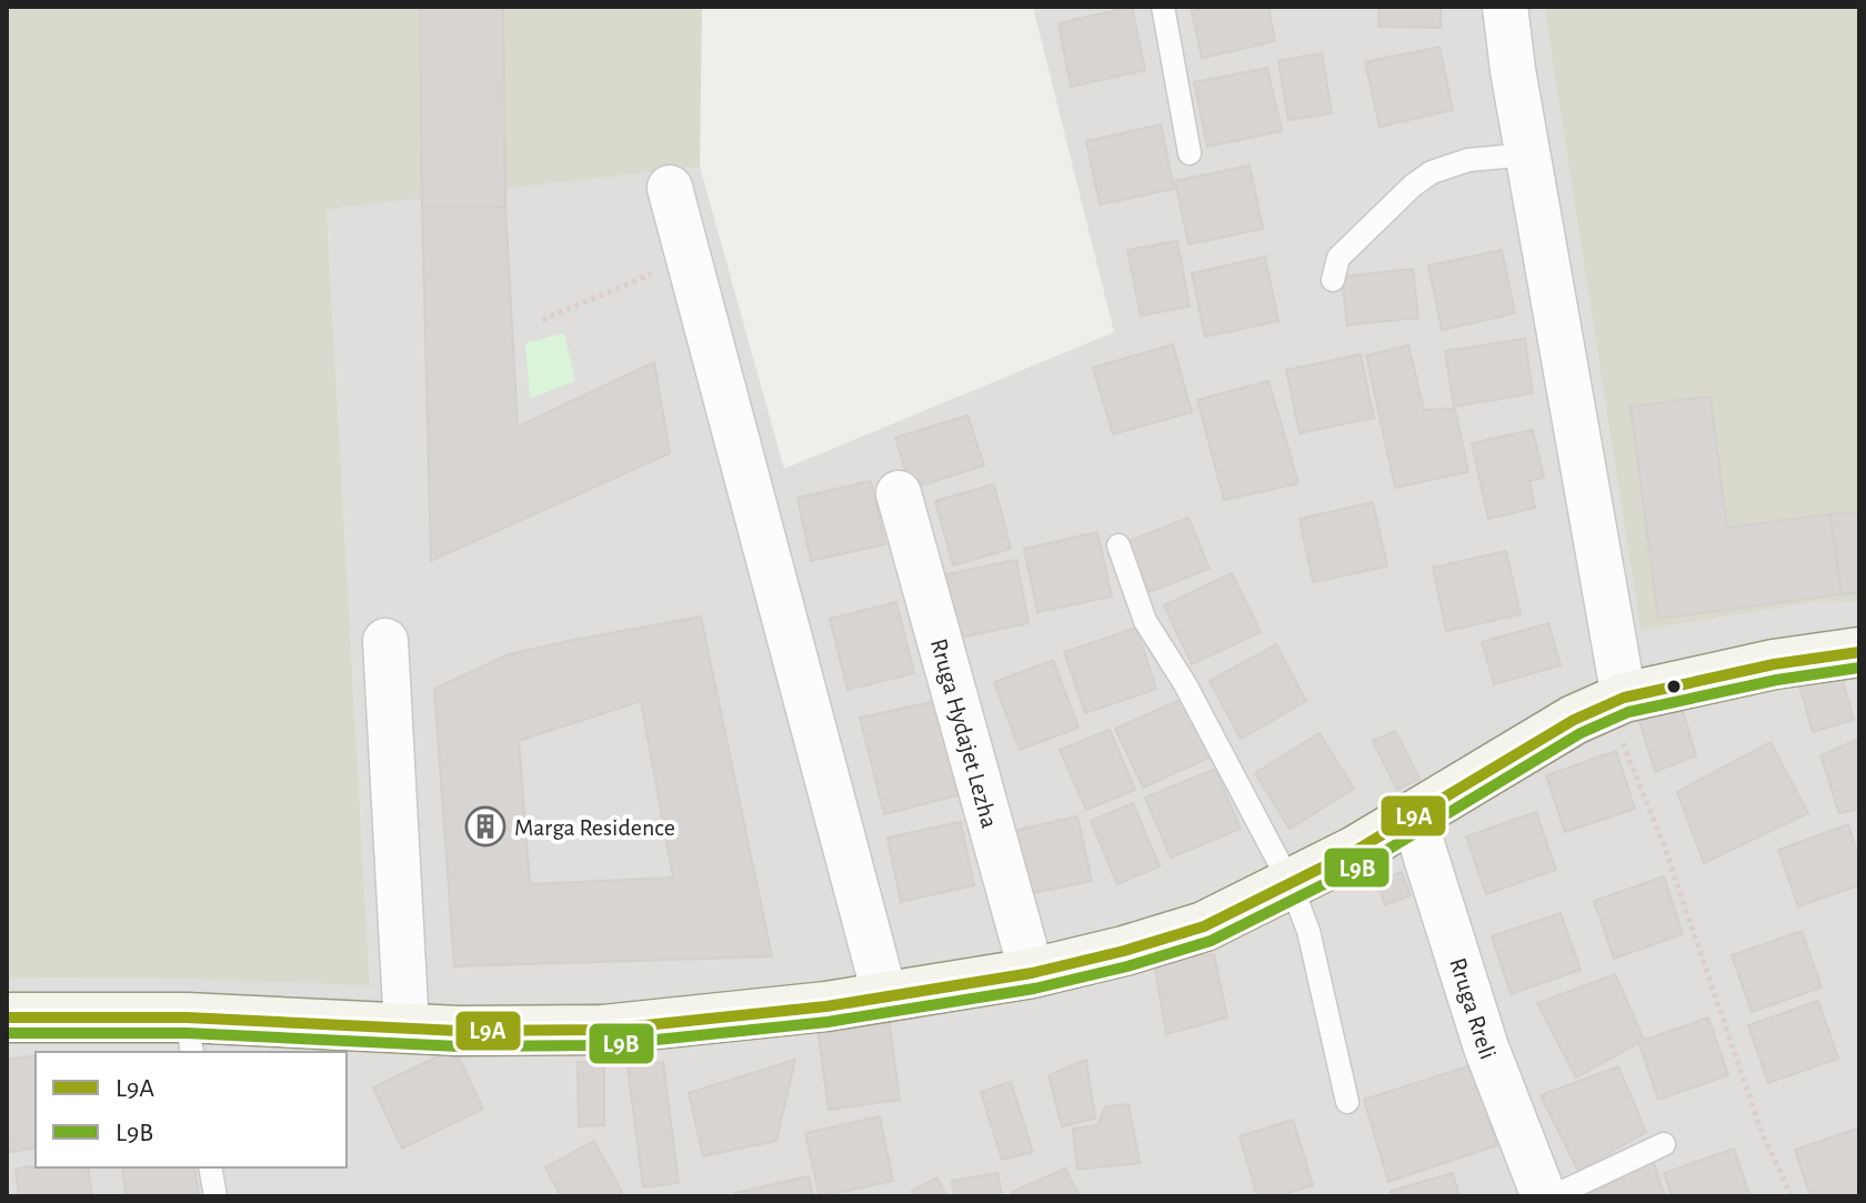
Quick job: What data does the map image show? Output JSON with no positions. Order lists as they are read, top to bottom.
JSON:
{
  "streets": {
    "street": ["Rruga Hydajet Lezha", "Rruga Rreli"]
  },
  "places": {
    "building": ["Marga Residence"]
  },
  "lines": ["transit line L9A", "transit line L9B"],
  "legend": ["L9A", "L9B"]
}
